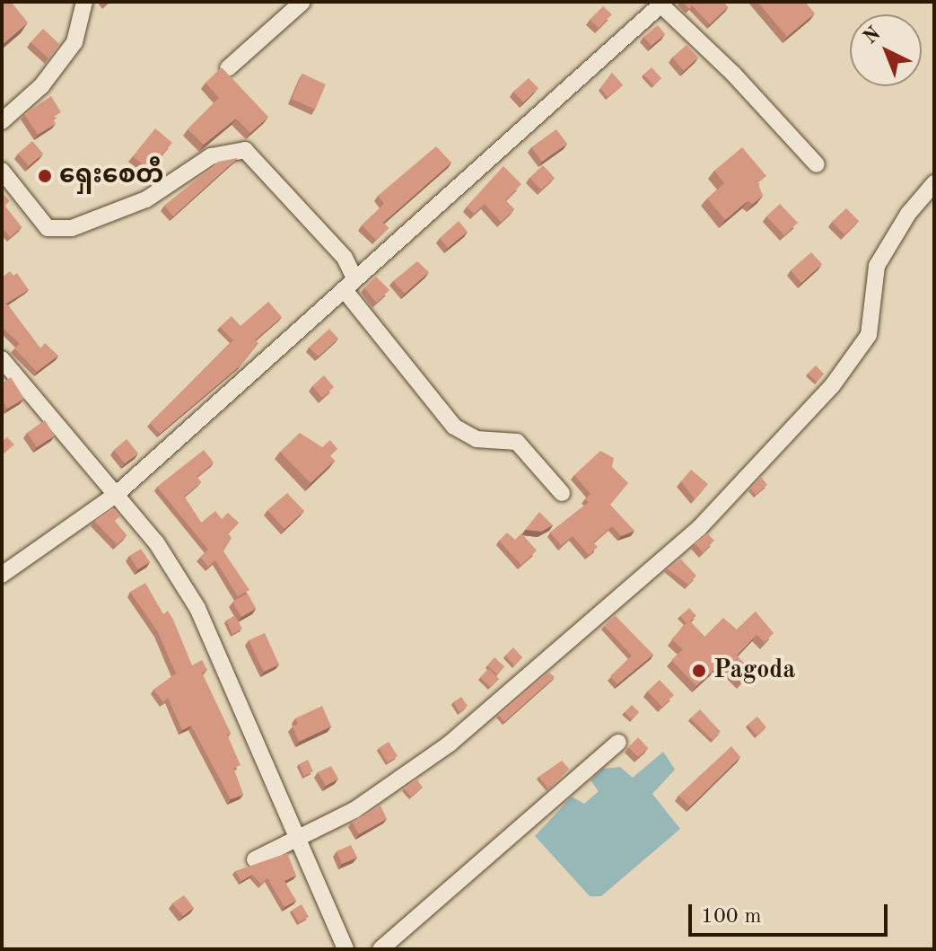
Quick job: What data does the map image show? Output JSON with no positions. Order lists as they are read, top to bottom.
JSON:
{
  "places": ["ရှေးစေတီ", "Pagoda"],
  "scale_bar": "100 m",
  "north": "top left"
}
